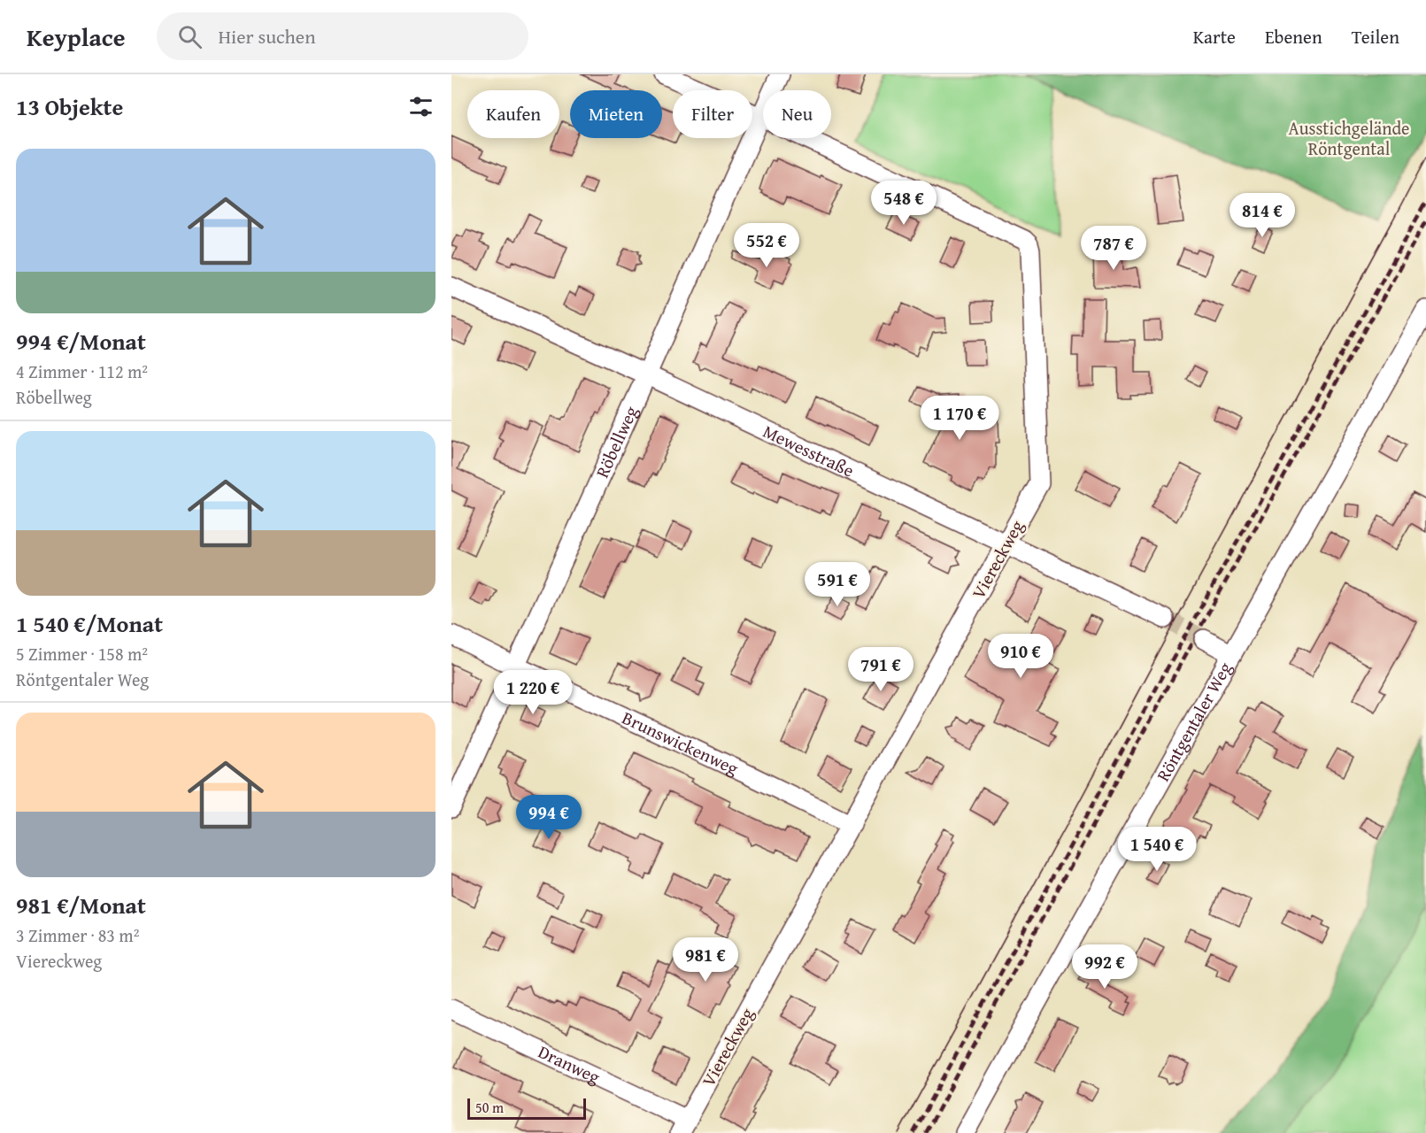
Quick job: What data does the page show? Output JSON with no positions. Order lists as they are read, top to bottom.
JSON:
{
  "streets": {
    "street": [
      "Röbellweg",
      "Mewesstraße",
      "Viereckweg",
      "Röntgentaler Weg",
      "Brunswickenweg",
      "Dranweg"
    ]
  },
  "crossings": [
    ["Röbellweg", "Mewesstraße"],
    ["Röbellweg", "Viereckweg"],
    ["Röbellweg", "Brunswickenweg"],
    ["Mewesstraße", "Viereckweg"],
    ["Viereckweg", "Brunswickenweg"],
    ["Viereckweg", "Dranweg"]
  ],
  "parks": ["Ausstichgelände Röntgental"],
  "scale_bar": "50 m",
  "page": {
    "header": "Keyplace",
    "search": "Hier suchen",
    "nav": ["Karte", "Ebenen", "Teilen"],
    "heading": "13 Objekte",
    "chip": [
      "Kaufen",
      "Mieten",
      "Filter",
      "Neu"
    ],
    "list": [
      {
        "name": "994 €/Monat",
        "note": "4 Zimmer · 112 m² · Röbellweg"
      },
      {
        "name": "1 540 €/Monat",
        "note": "5 Zimmer · 158 m² · Röntgentaler Weg"
      },
      {
        "name": "981 €/Monat",
        "note": "3 Zimmer · 83 m² · Viereckweg"
      }
    ],
    "price": [
      "548 €",
      "814 €",
      "552 €",
      "787 €",
      "1 170 €",
      "591 €",
      "910 €",
      "791 €",
      "1 220 €",
      "994 €",
      "1 540 €",
      "981 €",
      "992 €"
    ],
    "scale": "50 m"
  }
}
